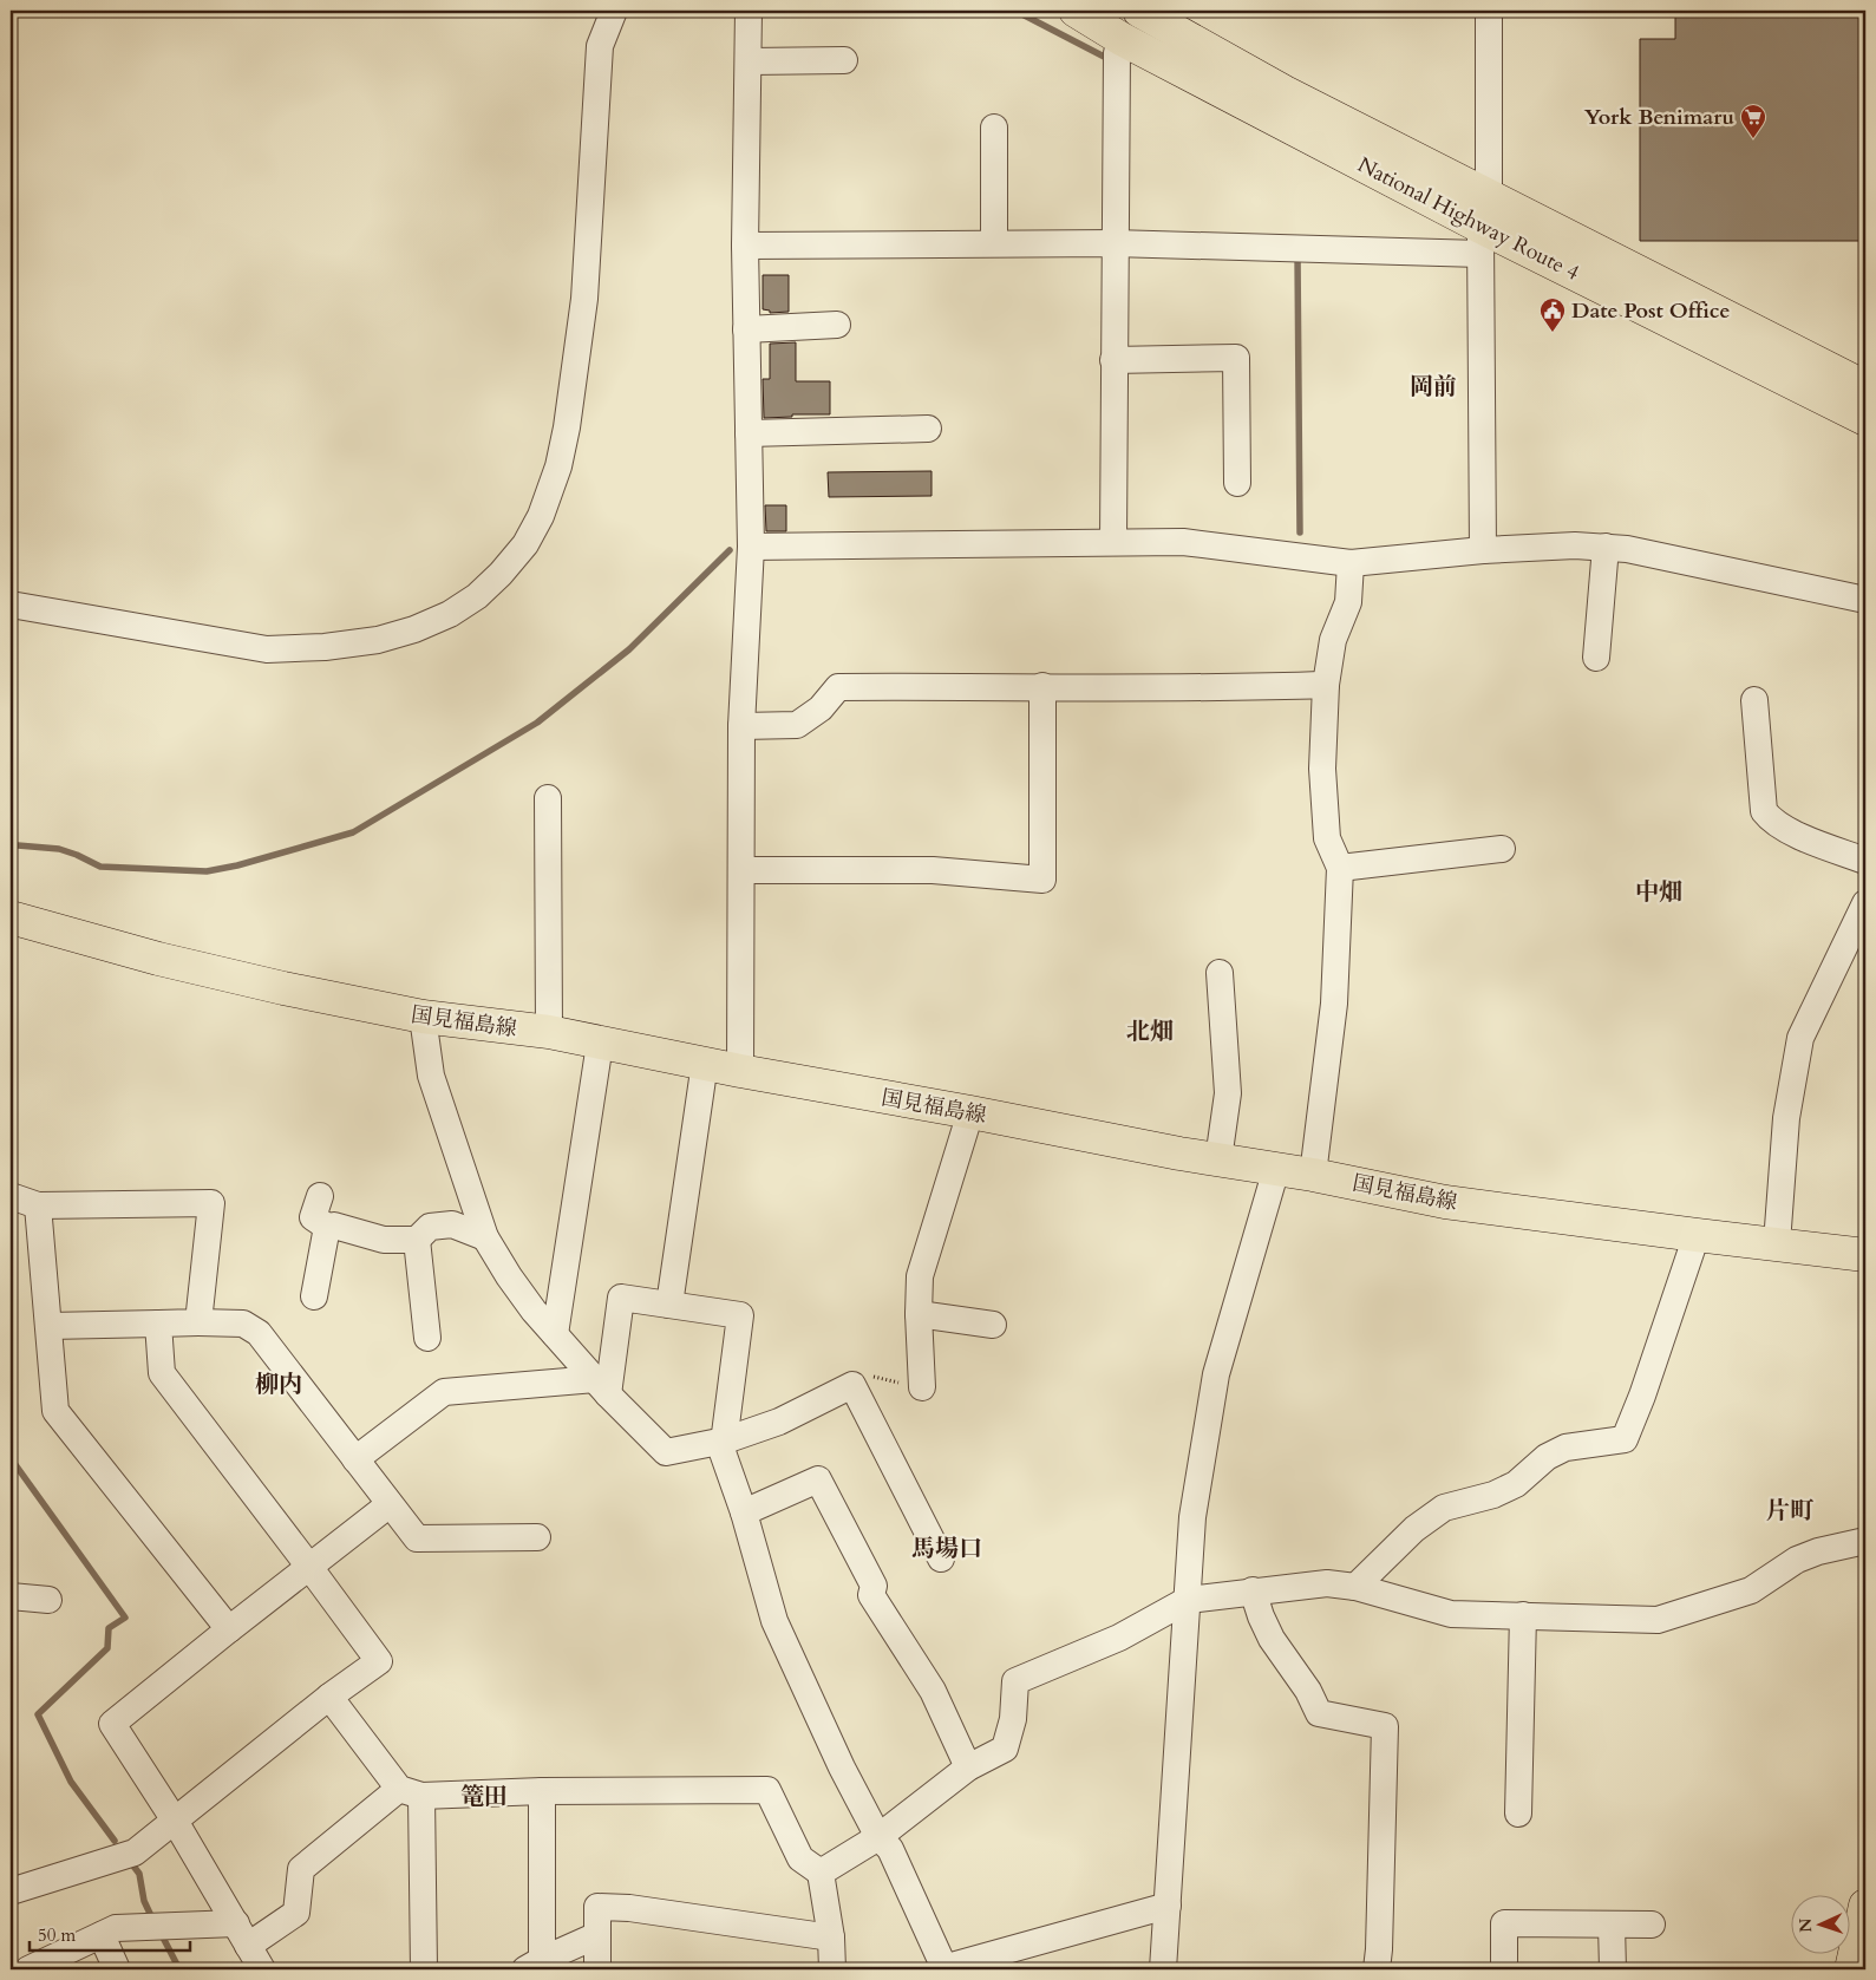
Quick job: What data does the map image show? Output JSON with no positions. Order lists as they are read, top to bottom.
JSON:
{
  "streets": {
    "main road": ["National Highway Route 4", "国見福島線"]
  },
  "districts": [
    "岡前",
    "中畑",
    "北畑",
    "柳内",
    "片町",
    "馬場口",
    "篭田"
  ],
  "places": {
    "supermarket": ["York Benimaru"],
    "public building": ["Date Post Office"]
  },
  "scale_bar": "50 m",
  "north": "left"
}
